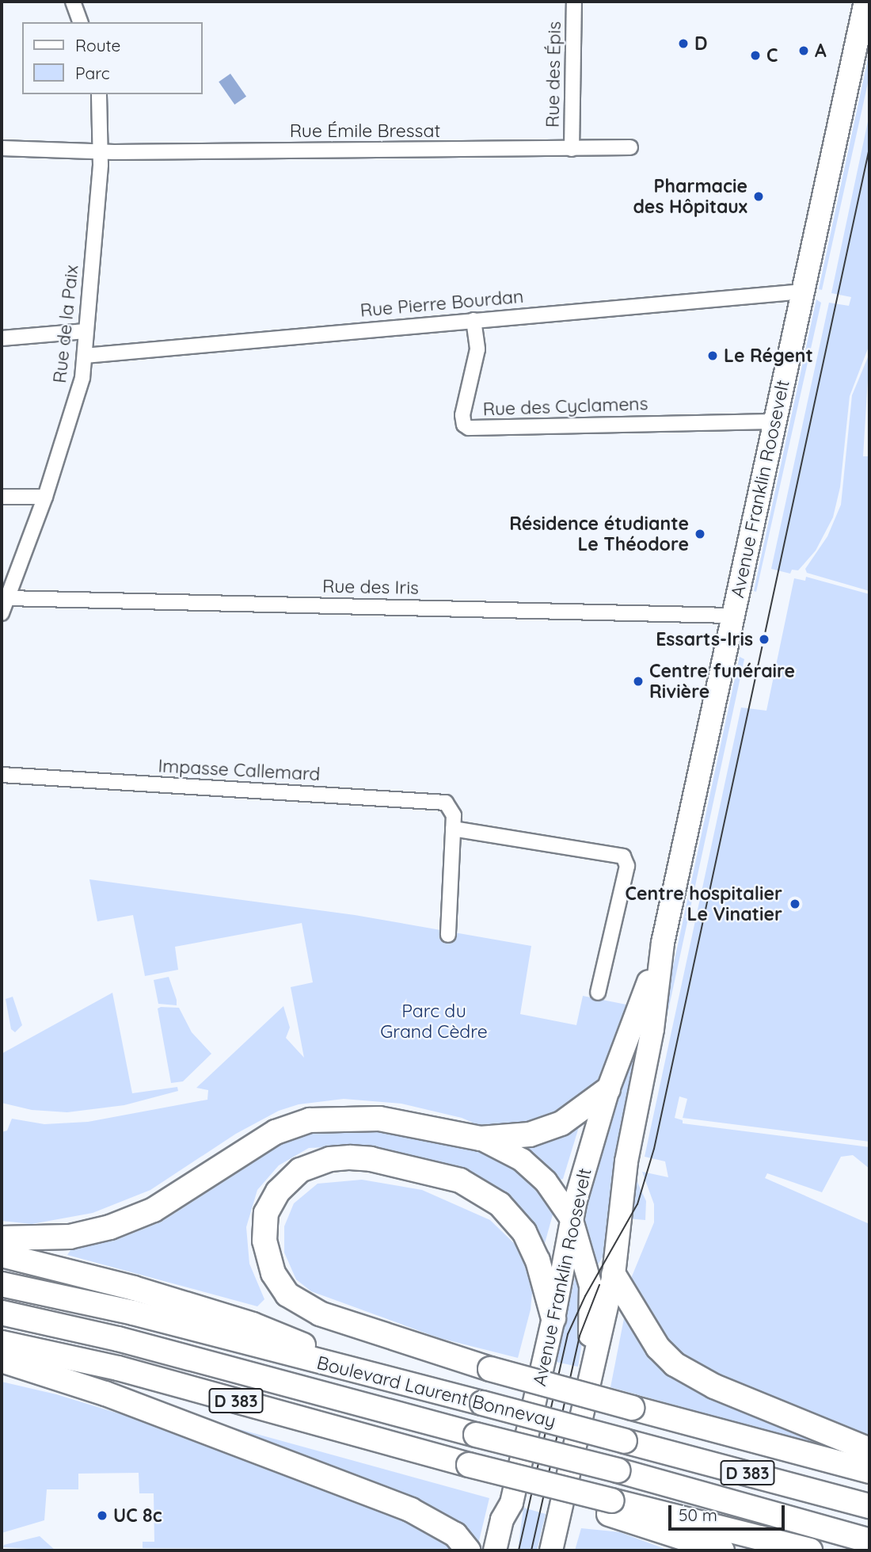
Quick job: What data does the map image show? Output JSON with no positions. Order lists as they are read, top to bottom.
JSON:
{
  "streets": {
    "highway": ["Boulevard Laurent Bonnevay", "D 383"],
    "main road": ["Avenue Franklin Roosevelt"],
    "street": [
      "Rue des Épis",
      "Rue Émile Bressat",
      "Rue Pierre Bourdan",
      "Rue de la Paix",
      "Rue des Cyclamens",
      "Rue des Iris",
      "Impasse Callemard"
    ]
  },
  "crossings": [
    ["Rue des Épis", "Rue Émile Bressat"],
    ["Rue Émile Bressat", "Rue de la Paix"],
    ["Rue Pierre Bourdan", "Rue de la Paix"],
    ["Rue Pierre Bourdan", "Rue des Cyclamens"],
    ["Rue Pierre Bourdan", "Avenue Franklin Roosevelt"],
    ["Rue de la Paix", "Rue des Iris"],
    ["Rue des Cyclamens", "Avenue Franklin Roosevelt"],
    ["Avenue Franklin Roosevelt", "Rue des Iris"]
  ],
  "parks": ["Parc du Grand Cèdre"],
  "places": [
    "D",
    "A",
    "C",
    "Pharmacie des Hôpitaux",
    "Le Régent",
    "Résidence étudiante Le Théodore",
    "Essarts-Iris",
    "Centre funéraire Rivière",
    "Centre hospitalier Le Vinatier",
    "UC 8c"
  ],
  "legend": ["Route", "Parc"],
  "scale_bar": "50 m"
}
